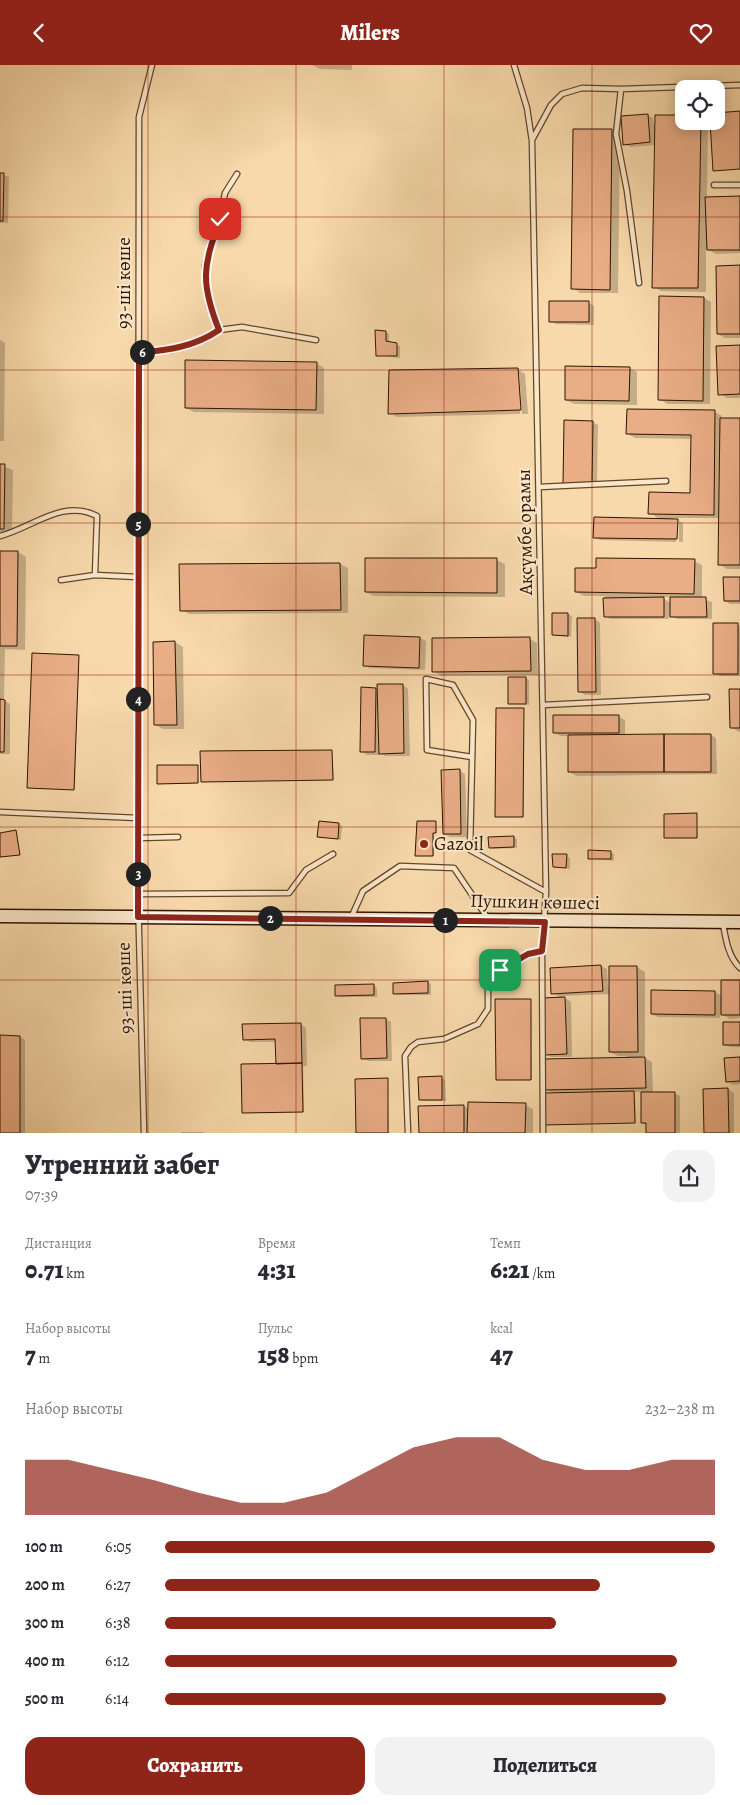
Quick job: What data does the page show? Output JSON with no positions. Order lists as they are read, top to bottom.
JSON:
{
  "streets": {
    "main road": ["Пушкин көшесі"],
    "lane": ["93-ші көше", "Ақсүмбе орамы"]
  },
  "crossings": [
    ["93-ші көше", "Пушкин көшесі"],
    ["Ақсүмбе орамы", "Пушкин көшесі"]
  ],
  "places": ["Gazoil"],
  "page": {
    "header": "Milers",
    "pins": [
      "6",
      "5",
      "4",
      "3",
      "2",
      "1"
    ],
    "heading": ["Утренний забег", "07:39"],
    "stats": [
      ["Дистанция", "0.71 km"],
      ["Время", "4:31"],
      ["Темп", "6:21 /km"],
      ["Набор высоты", "7 m"],
      ["Пульс", "158 bpm"],
      ["kcal", "47"]
    ],
    "chart": ["Набор высоты", "232–238 m"],
    "list": [
      {
        "name": "100 m",
        "note": "6:05"
      },
      {
        "name": "200 m",
        "note": "6:27"
      },
      {
        "name": "300 m",
        "note": "6:38"
      },
      {
        "name": "400 m",
        "note": "6:12"
      },
      {
        "name": "500 m",
        "note": "6:14"
      }
    ],
    "buttons": ["Сохранить", "Поделиться"]
  }
}
